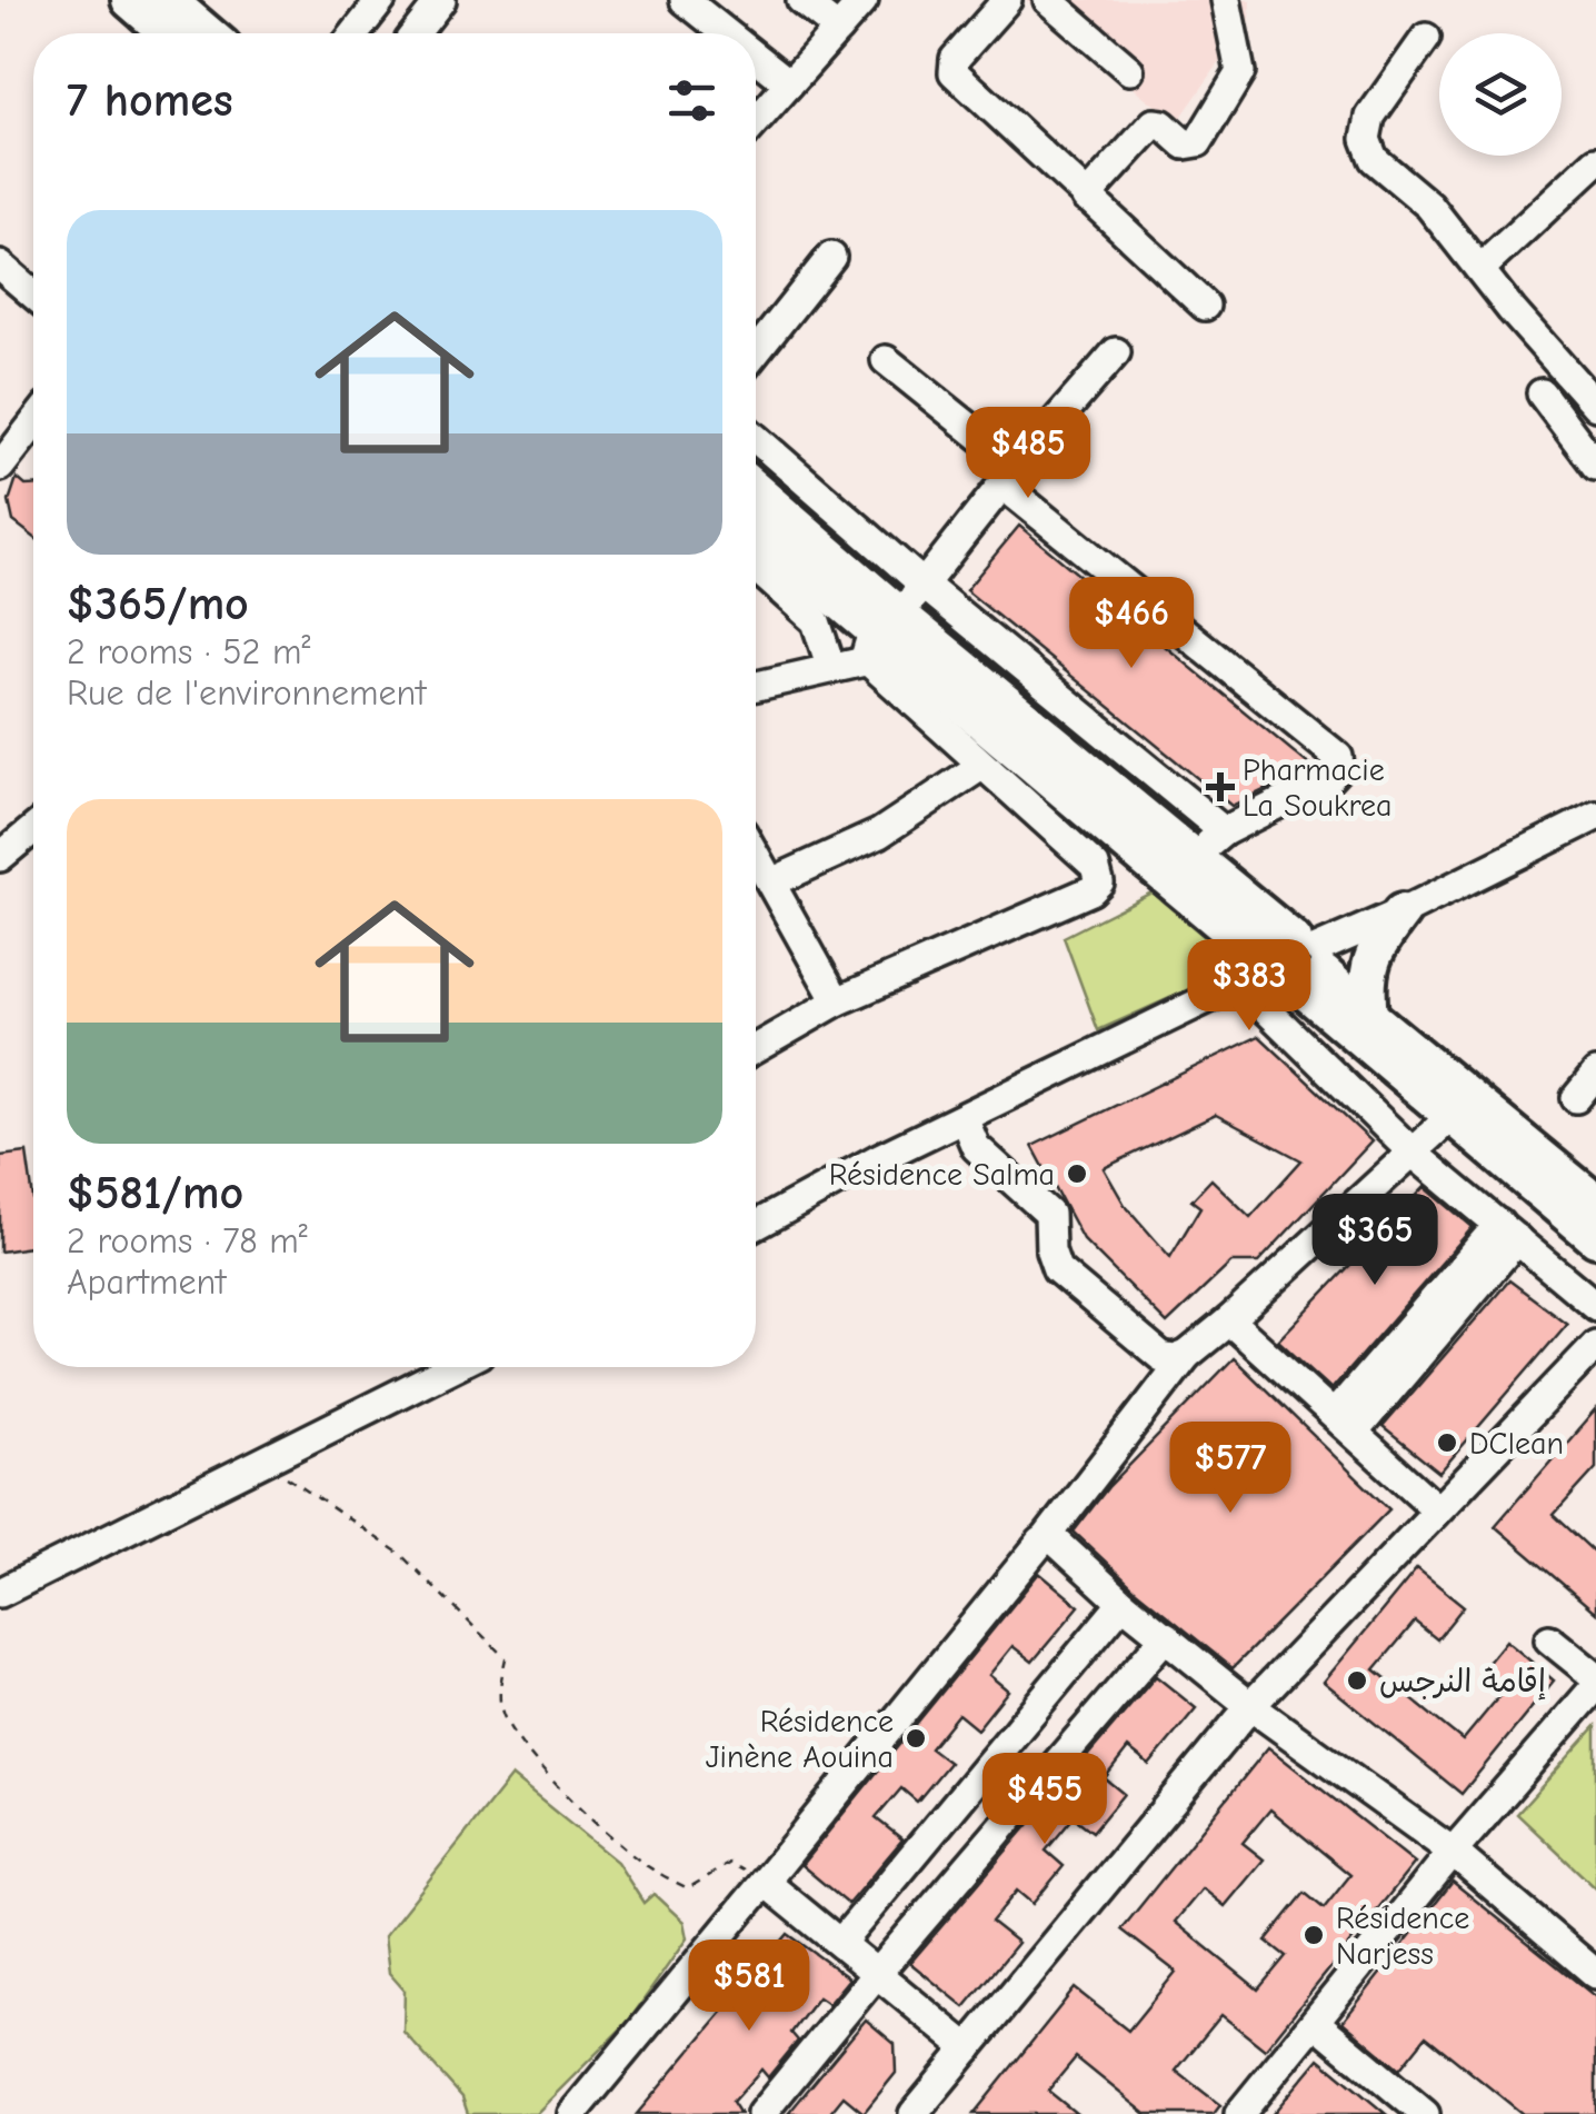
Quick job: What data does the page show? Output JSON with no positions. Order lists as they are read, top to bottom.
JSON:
{
  "places": {
    "health": ["Pharmacie La Soukrea"],
    "other": [
      "Résidence Salma",
      "DClean",
      "إقامة النرجس",
      "Résidence Jinène Aouina",
      "Résidence Narjess"
    ]
  },
  "page": {
    "heading": "7 homes",
    "list": [
      {
        "name": "$365/mo",
        "note": "2 rooms · 52 m² · Rue de l'environnement"
      },
      {
        "name": "$581/mo",
        "note": "2 rooms · 78 m² · Apartment"
      }
    ],
    "price": [
      "$485",
      "$466",
      "$383",
      "$365",
      "$577",
      "$455",
      "$581"
    ]
  }
}
